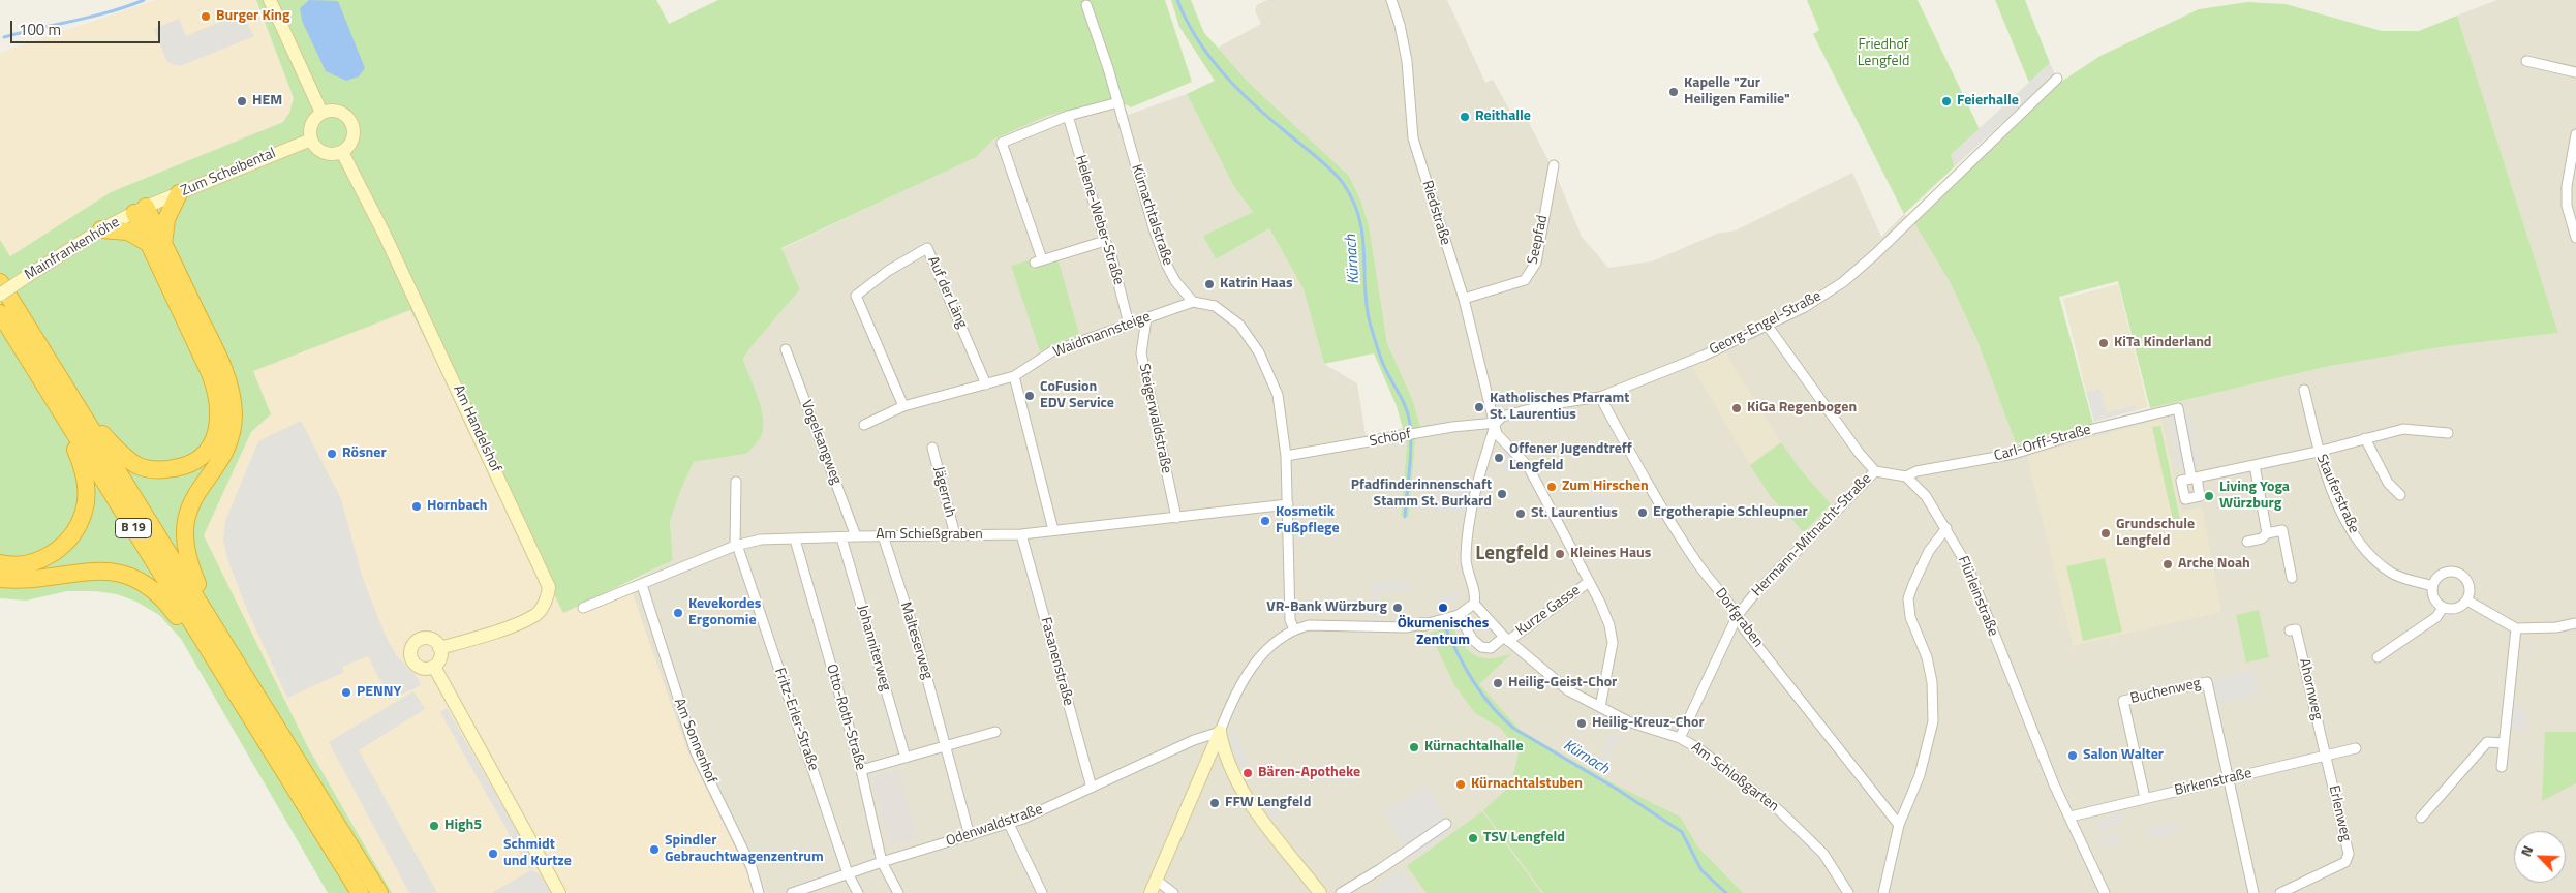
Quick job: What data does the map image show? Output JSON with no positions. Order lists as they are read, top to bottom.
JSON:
{
  "streets": {
    "highway": ["B 19"],
    "street": [
      "Zum Scheibental",
      "Riedstraße",
      "Kürnachtalstraße",
      "Helene-Weber-Straße",
      "Seepfad",
      "Mainfrankenhöhe",
      "Auf der Läng",
      "Georg-Engel-Straße",
      "Waidmannsteige",
      "Steigerwaldstraße",
      "Am Handelshof",
      "Schöpf",
      "Vogelsangweg",
      "Carl-Orff-Straße",
      "Jägerruh",
      "Stauferstraße",
      "Am Schießgraben",
      "Hermann-Mitnacht-Straße",
      "Flürleinstraße",
      "Kurze Gasse",
      "Dorfgraben",
      "Malteserweg",
      "Johanniterweg",
      "Fasanenstraße",
      "Ahornweg",
      "Buchenweg",
      "Otto-Roth-Straße",
      "Fritz-Erler-Straße",
      "Am Sonnenhof",
      "Am Schloßgarten",
      "Birkenstraße",
      "Erlenweg",
      "Odenwaldstraße"
    ]
  },
  "crossings": [
    ["Zum Scheibental", "Mainfrankenhöhe"],
    ["Zum Scheibental", "Am Handelshof"],
    ["Riedstraße", "Seepfad"],
    ["Riedstraße", "Georg-Engel-Straße"],
    ["Riedstraße", "Schöpf"],
    ["Riedstraße", "Kurze Gasse"],
    ["Riedstraße", "Am Schloßgarten"],
    ["Kürnachtalstraße", "Waidmannsteige"],
    ["Helene-Weber-Straße", "Waidmannsteige"],
    ["Auf der Läng", "Waidmannsteige"],
    ["Georg-Engel-Straße", "Schöpf"],
    ["Georg-Engel-Straße", "Dorfgraben"],
    ["Waidmannsteige", "Steigerwaldstraße"],
    ["Steigerwaldstraße", "Am Schießgraben"],
    ["Vogelsangweg", "Am Schießgraben"],
    ["Carl-Orff-Straße", "Flürleinstraße"],
    ["Jägerruh", "Am Schießgraben"],
    ["Am Schießgraben", "Malteserweg"],
    ["Am Schießgraben", "Johanniterweg"],
    ["Am Schießgraben", "Fasanenstraße"],
    ["Am Schießgraben", "Otto-Roth-Straße"],
    ["Am Schießgraben", "Fritz-Erler-Straße"],
    ["Am Schießgraben", "Am Sonnenhof"],
    ["Hermann-Mitnacht-Straße", "Dorfgraben"],
    ["Hermann-Mitnacht-Straße", "Am Schloßgarten"],
    ["Flürleinstraße", "Birkenstraße"],
    ["Kurze Gasse", "Am Schloßgarten"],
    ["Malteserweg", "Odenwaldstraße"],
    ["Fasanenstraße", "Odenwaldstraße"],
    ["Ahornweg", "Birkenstraße"],
    ["Ahornweg", "Erlenweg"],
    ["Buchenweg", "Birkenstraße"],
    ["Otto-Roth-Straße", "Odenwaldstraße"],
    ["Fritz-Erler-Straße", "Odenwaldstraße"],
    ["Birkenstraße", "Erlenweg"]
  ],
  "districts": ["Lengfeld"],
  "water": ["Kürnach"],
  "parks": ["Friedhof Lengfeld"],
  "places": [
    "Burger King",
    "Kapelle \"Zur Heiligen Familie\"",
    "HEM",
    "Feierhalle",
    "Reithalle",
    "Katrin Haas",
    "KiTa Kinderland",
    "CoFusion EDV Service",
    "Katholisches Pfarramt St. Laurentius",
    "KiGa Regenbogen",
    "Rösner",
    "Offener Jugendtreff Lengfeld",
    "Zum Hirschen",
    "Pfadfinderinnenschaft Stamm St. Burkard",
    "Living Yoga Würzburg",
    "Hornbach",
    "Ergotherapie Schleupner",
    "St. Laurentius",
    "Kosmetik Fußpflege",
    "Grundschule Lengfeld",
    "Kleines Haus",
    "Arche Noah",
    "VR-Bank Würzburg",
    "Ökumenisches Zentrum",
    "Kevekordes Ergonomie",
    "Heilig-Geist-Chor",
    "PENNY",
    "Heilig-Kreuz-Chor",
    "Kürnachtalhalle",
    "Salon Walter",
    "Bären-Apotheke",
    "Kürnachtalstuben",
    "FFW Lengfeld",
    "High5",
    "TSV Lengfeld",
    "Spindler Gebrauchtwagenzentrum",
    "Schmidt und Kurtze"
  ],
  "scale_bar": "100 m",
  "north": "top left"
}
